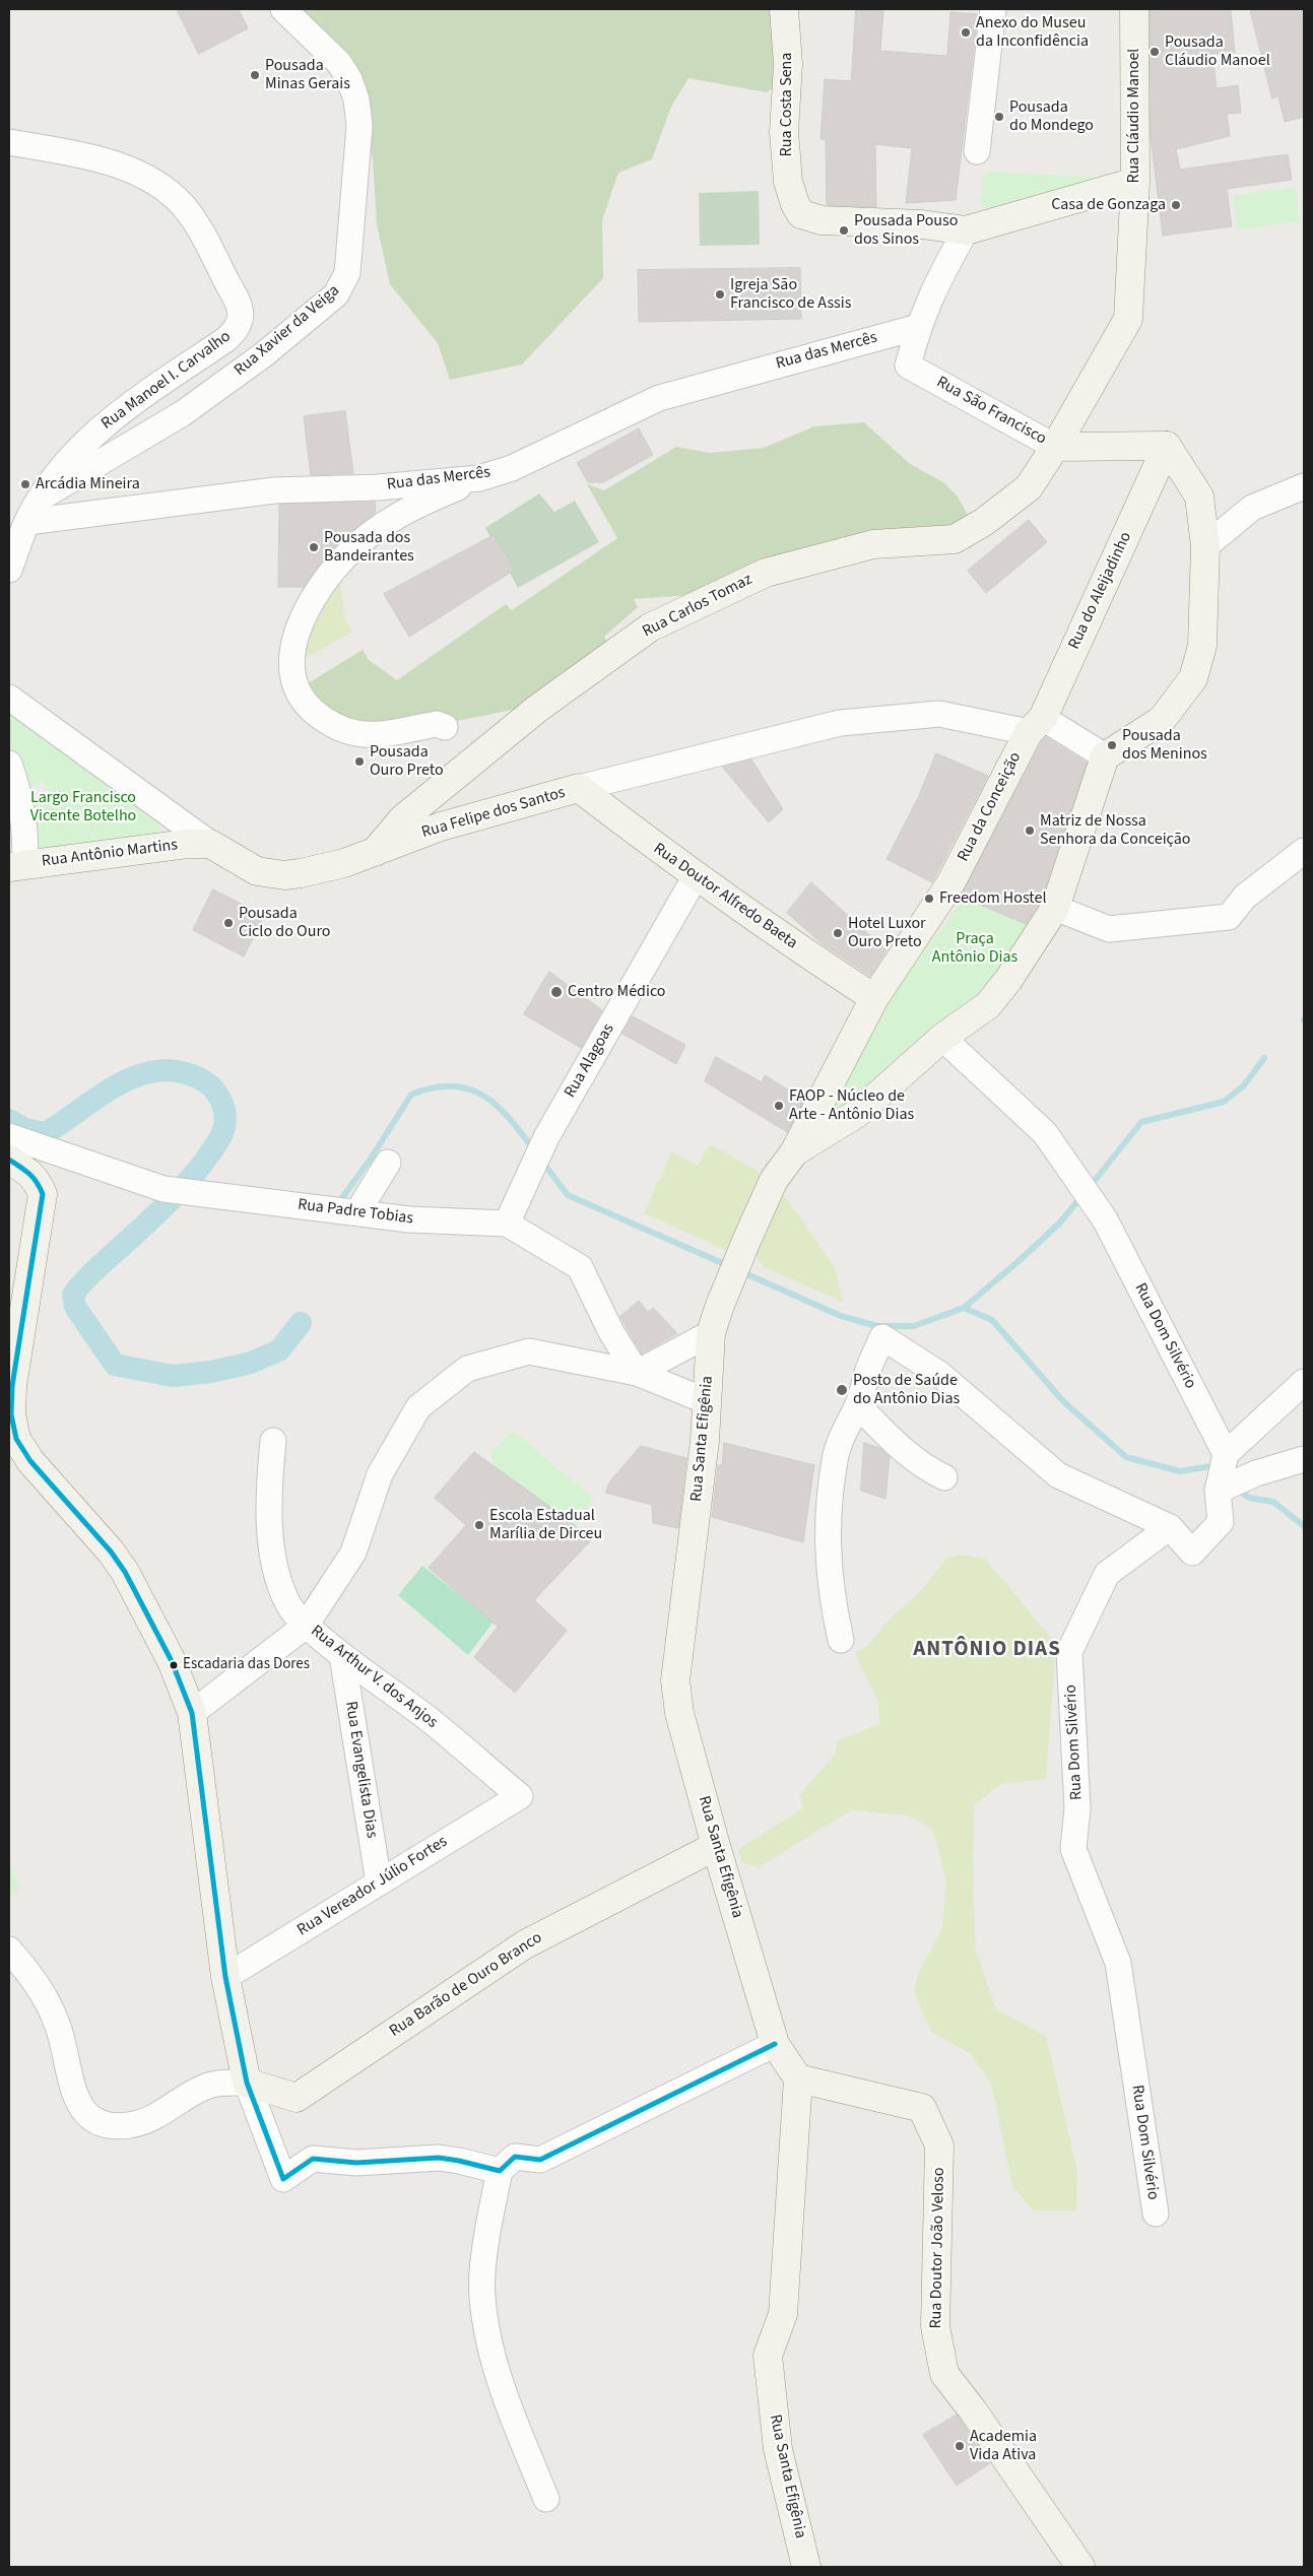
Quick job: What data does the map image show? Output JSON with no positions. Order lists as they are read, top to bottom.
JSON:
{
  "streets": {
    "street": [
      "Rua Costa Sena",
      "Rua Cláudio Manoel",
      "Rua Xavier da Veiga",
      "Rua das Mercês",
      "Rua Manoel I. Carvalho",
      "Rua São Francisco",
      "Rua do Aleijadinho",
      "Rua Carlos Tomaz",
      "Rua da Conceição",
      "Rua Felipe dos Santos",
      "Rua Antônio Martins",
      "Rua Doutor Alfredo Baeta",
      "Rua Alagoas",
      "Rua Padre Tobias",
      "Rua Dom Silvério",
      "Rua Santa Efigênia",
      "Rua Arthur V. dos Anjos",
      "Rua Evangelista Dias",
      "Rua Vereador Júlio Fortes",
      "Rua Barão de Ouro Branco",
      "Rua Doutor João Veloso"
    ]
  },
  "crossings": [
    ["Rua Cláudio Manoel", "Rua São Francisco"],
    ["Rua Cláudio Manoel", "Rua Carlos Tomaz"],
    ["Rua Xavier da Veiga", "Rua das Mercês"],
    ["Rua Xavier da Veiga", "Rua Manoel I. Carvalho"],
    ["Rua das Mercês", "Rua São Francisco"],
    ["Rua São Francisco", "Rua do Aleijadinho"],
    ["Rua São Francisco", "Rua Carlos Tomaz"],
    ["Rua do Aleijadinho", "Rua da Conceição"],
    ["Rua do Aleijadinho", "Rua Felipe dos Santos"],
    ["Rua Carlos Tomaz", "Rua Felipe dos Santos"],
    ["Rua da Conceição", "Rua Felipe dos Santos"],
    ["Rua da Conceição", "Rua Doutor Alfredo Baeta"],
    ["Rua Felipe dos Santos", "Rua Antônio Martins"],
    ["Rua Felipe dos Santos", "Rua Doutor Alfredo Baeta"],
    ["Rua Doutor Alfredo Baeta", "Rua Alagoas"],
    ["Rua Alagoas", "Rua Padre Tobias"],
    ["Rua Santa Efigênia", "Rua Barão de Ouro Branco"],
    ["Rua Santa Efigênia", "Rua Doutor João Veloso"],
    ["Rua Arthur V. dos Anjos", "Rua Evangelista Dias"],
    ["Rua Arthur V. dos Anjos", "Rua Vereador Júlio Fortes"],
    ["Rua Evangelista Dias", "Rua Vereador Júlio Fortes"]
  ],
  "districts": ["ANTÔNIO DIAS"],
  "parks": ["Largo Francisco Vicente Botelho", "Praça Antônio Dias"],
  "places": [
    "Anexo do Museu da Inconfidência",
    "Pousada Cláudio Manoel",
    "Pousada Minas Gerais",
    "Pousada do Mondego",
    "Casa de Gonzaga",
    "Pousada Pouso dos Sinos",
    "Igreja São Francisco de Assis",
    "Arcádia Mineira",
    "Pousada dos Bandeirantes",
    "Pousada dos Meninos",
    "Pousada Ouro Preto",
    "Matriz de Nossa Senhora da Conceição",
    "Freedom Hostel",
    "Pousada Ciclo do Ouro",
    "Hotel Luxor Ouro Preto",
    "Centro Médico",
    "FAOP - Núcleo de Arte - Antônio Dias",
    "Posto de Saúde do Antônio Dias",
    "Escola Estadual Marília de Dirceu",
    "Escadaria das Dores",
    "Academia Vida Ativa"
  ]
}
